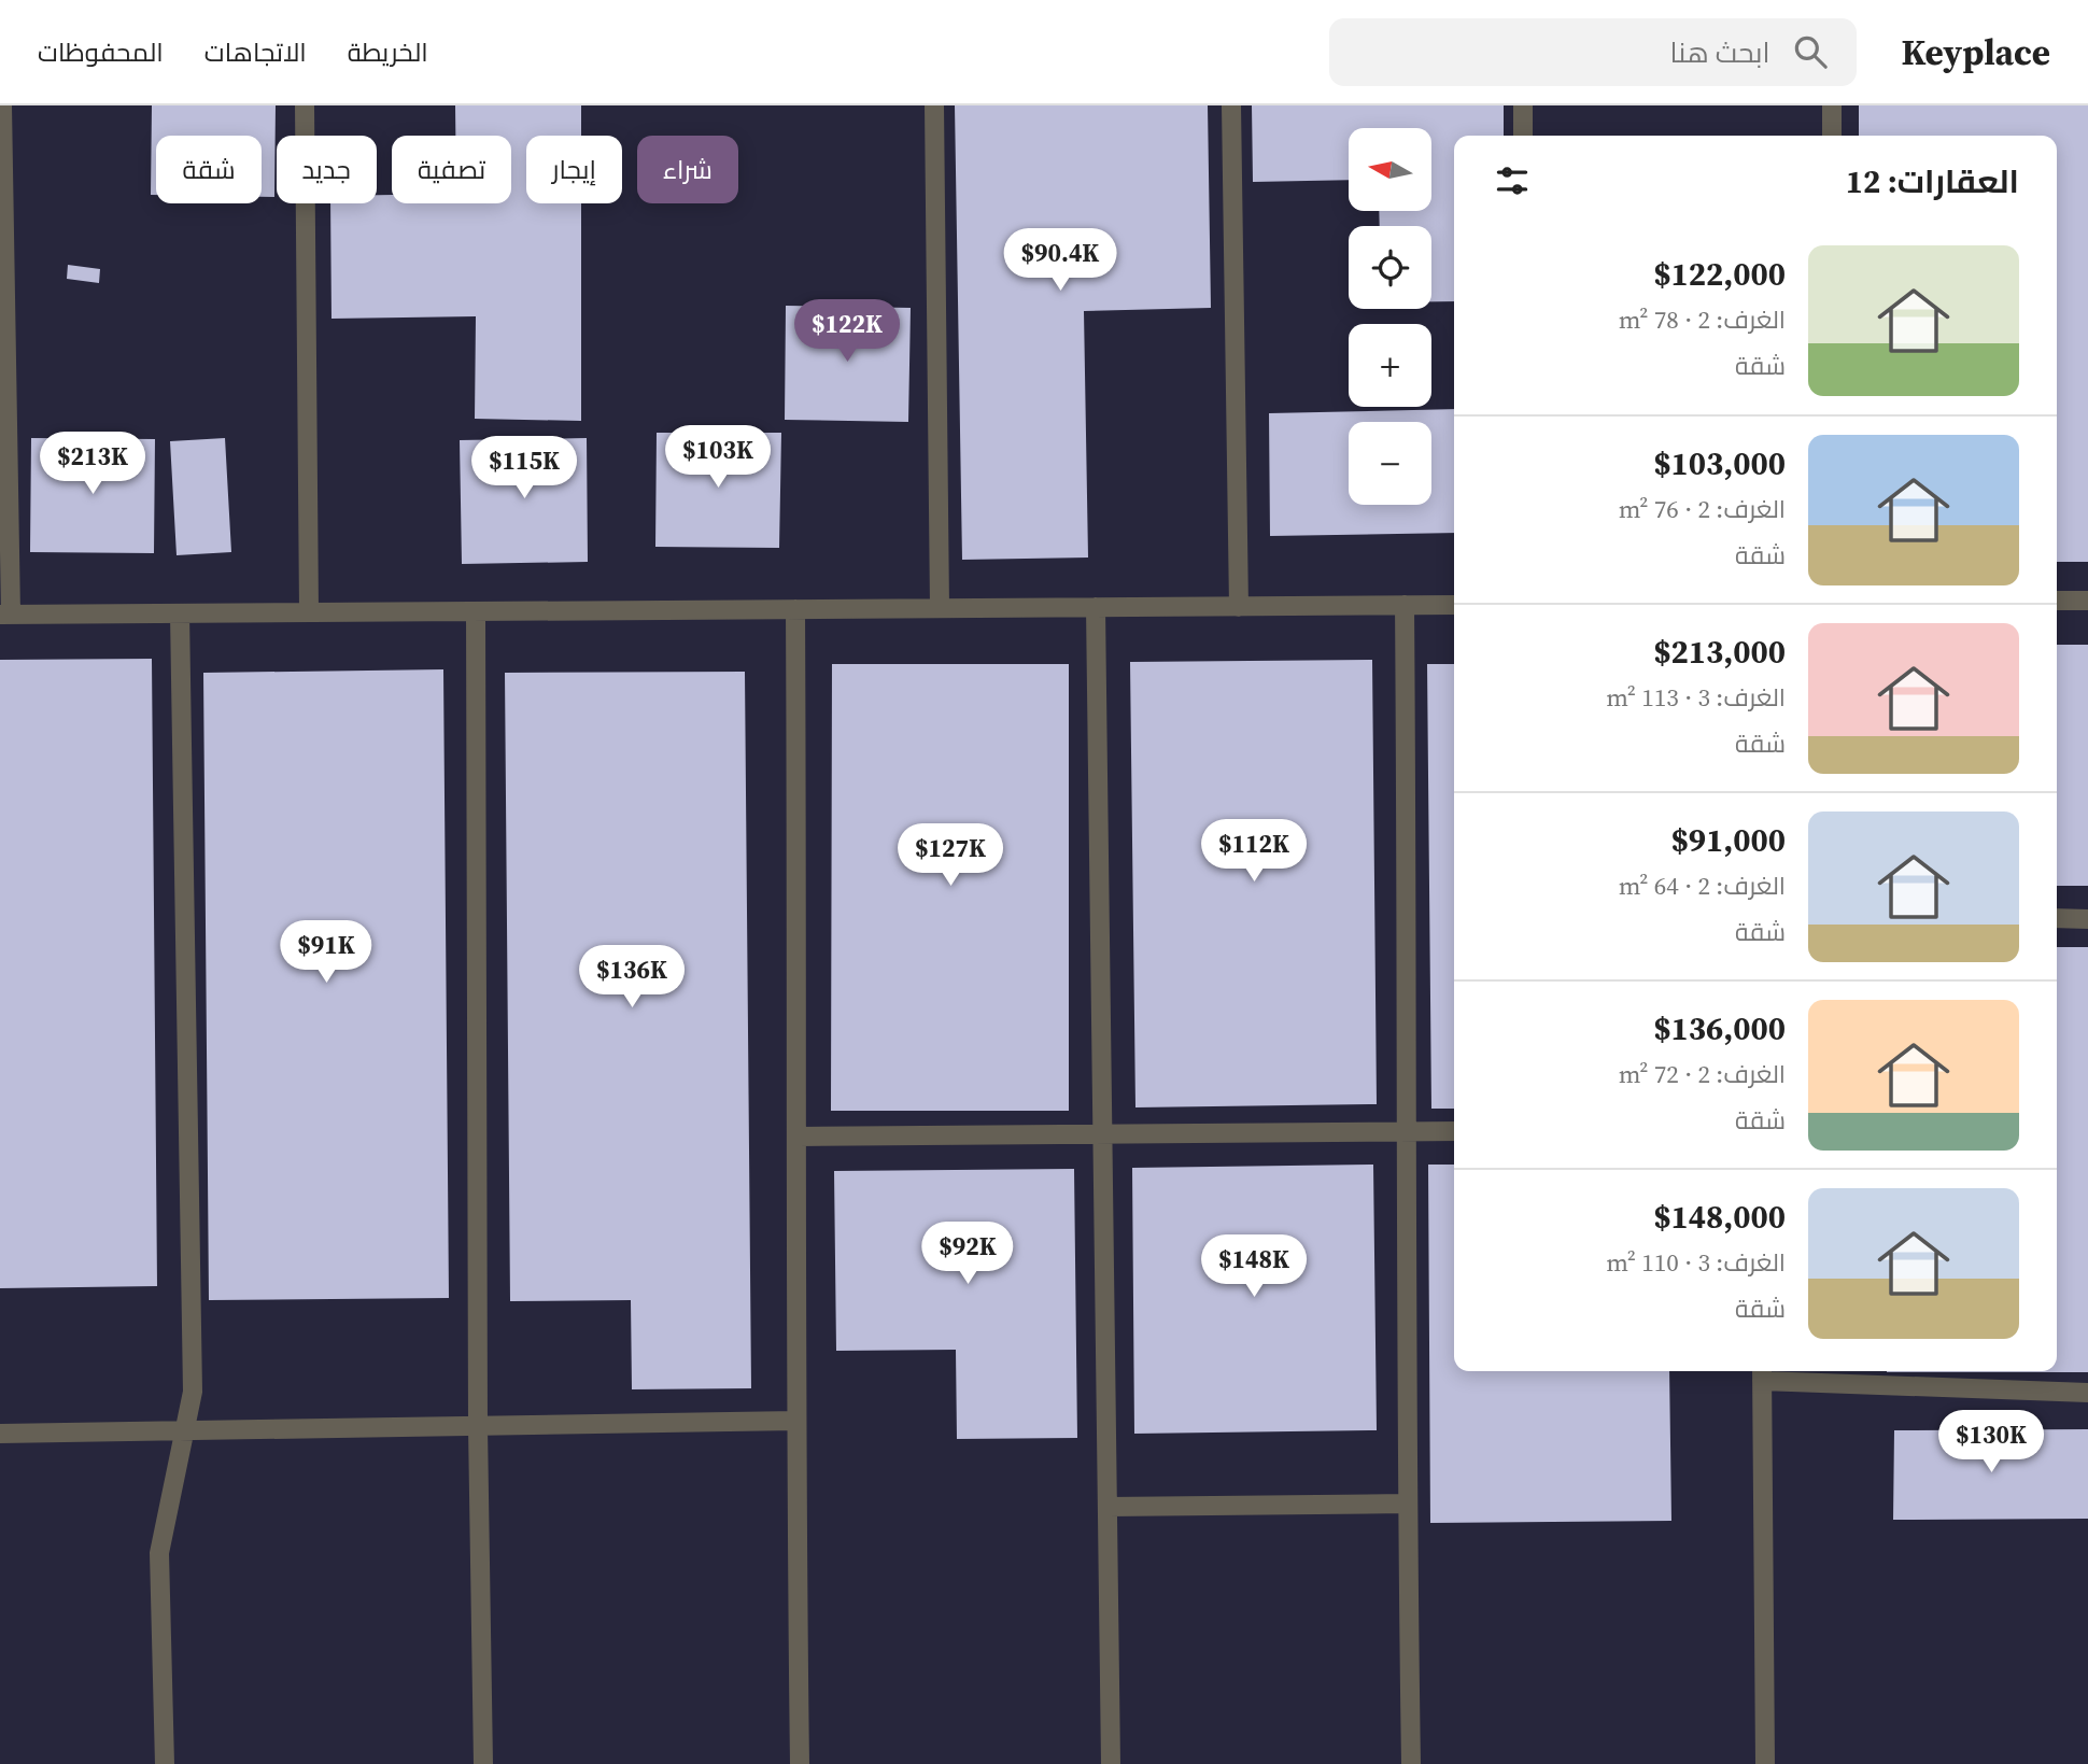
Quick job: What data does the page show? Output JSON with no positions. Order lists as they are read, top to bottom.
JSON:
{
  "north": "left",
  "page": {
    "header": "Keyplace",
    "search": "ابحث هنا",
    "nav": ["الخريطة", "الاتجاهات", "المحفوظات"],
    "map_buttons": ["+", "−"],
    "chip": [
      "شراء",
      "إيجار",
      "تصفية",
      "جديد",
      "شقة"
    ],
    "heading": "العقارات: 12",
    "list": [
      {
        "name": "$122,000",
        "note": "الغرف: 2 · 78 m² · شقة"
      },
      {
        "name": "$103,000",
        "note": "الغرف: 2 · 76 m² · شقة"
      },
      {
        "name": "$213,000",
        "note": "الغرف: 3 · 113 m² · شقة"
      },
      {
        "name": "$91,000",
        "note": "الغرف: 2 · 64 m² · شقة"
      },
      {
        "name": "$136,000",
        "note": "الغرف: 2 · 72 m² · شقة"
      },
      {
        "name": "$148,000",
        "note": "الغرف: 3 · 110 m² · شقة"
      }
    ],
    "price": [
      "$90.4K",
      "$122K",
      "$103K",
      "$213K",
      "$115K",
      "$112K",
      "$127K",
      "$91K",
      "$136K",
      "$92K",
      "$148K",
      "$130K"
    ]
  }
}
